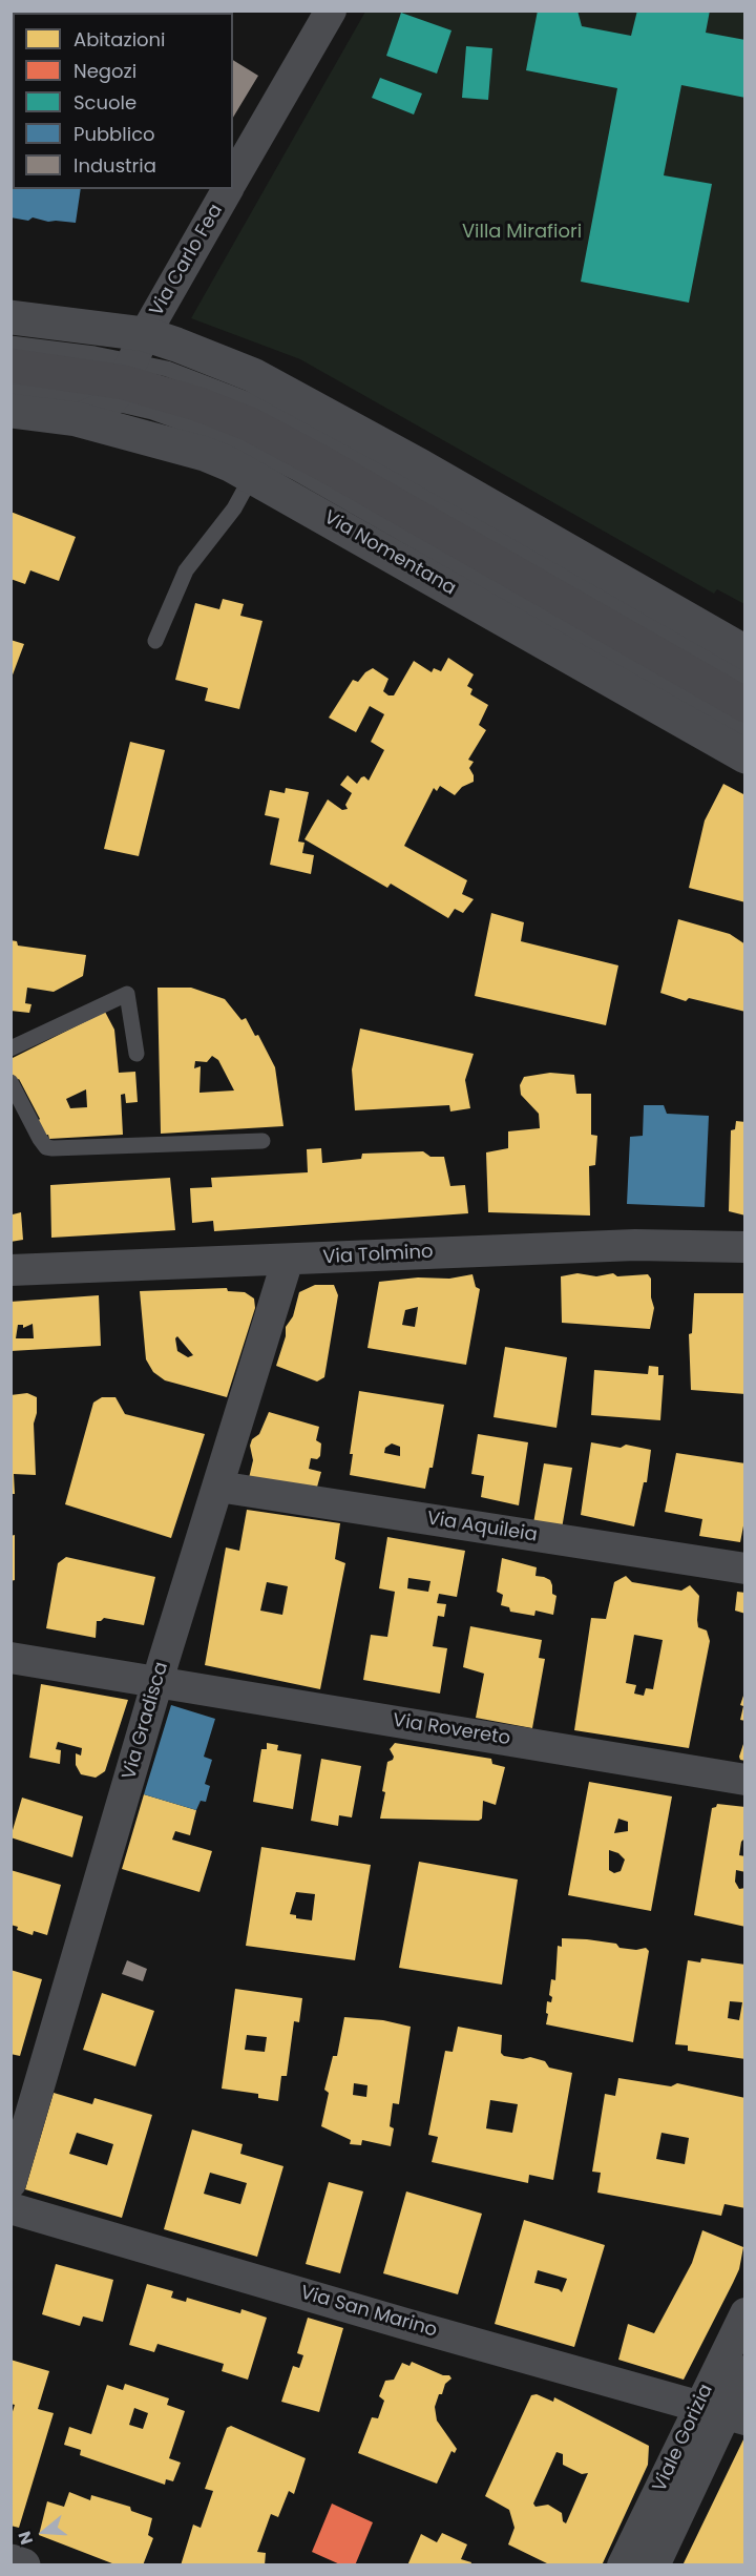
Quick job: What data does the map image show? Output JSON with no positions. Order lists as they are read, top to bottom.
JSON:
{
  "streets": {
    "main road": ["Via Nomentana"],
    "street": [
      "Via Carlo Fea",
      "Via Tolmino",
      "Via Aquileia",
      "Via Gradisca",
      "Via Rovereto",
      "Via San Marino",
      "Viale Gorizia"
    ]
  },
  "crossings": [
    ["Via Carlo Fea", "Via Nomentana"],
    ["Via Tolmino", "Via Gradisca"],
    ["Via Aquileia", "Via Gradisca"],
    ["Via Gradisca", "Via Rovereto"],
    ["Via San Marino", "Viale Gorizia"]
  ],
  "parks": ["Villa Mirafiori"],
  "legend": [
    "Abitazioni",
    "Negozi",
    "Scuole",
    "Pubblico",
    "Industria"
  ],
  "north": "left"
}
